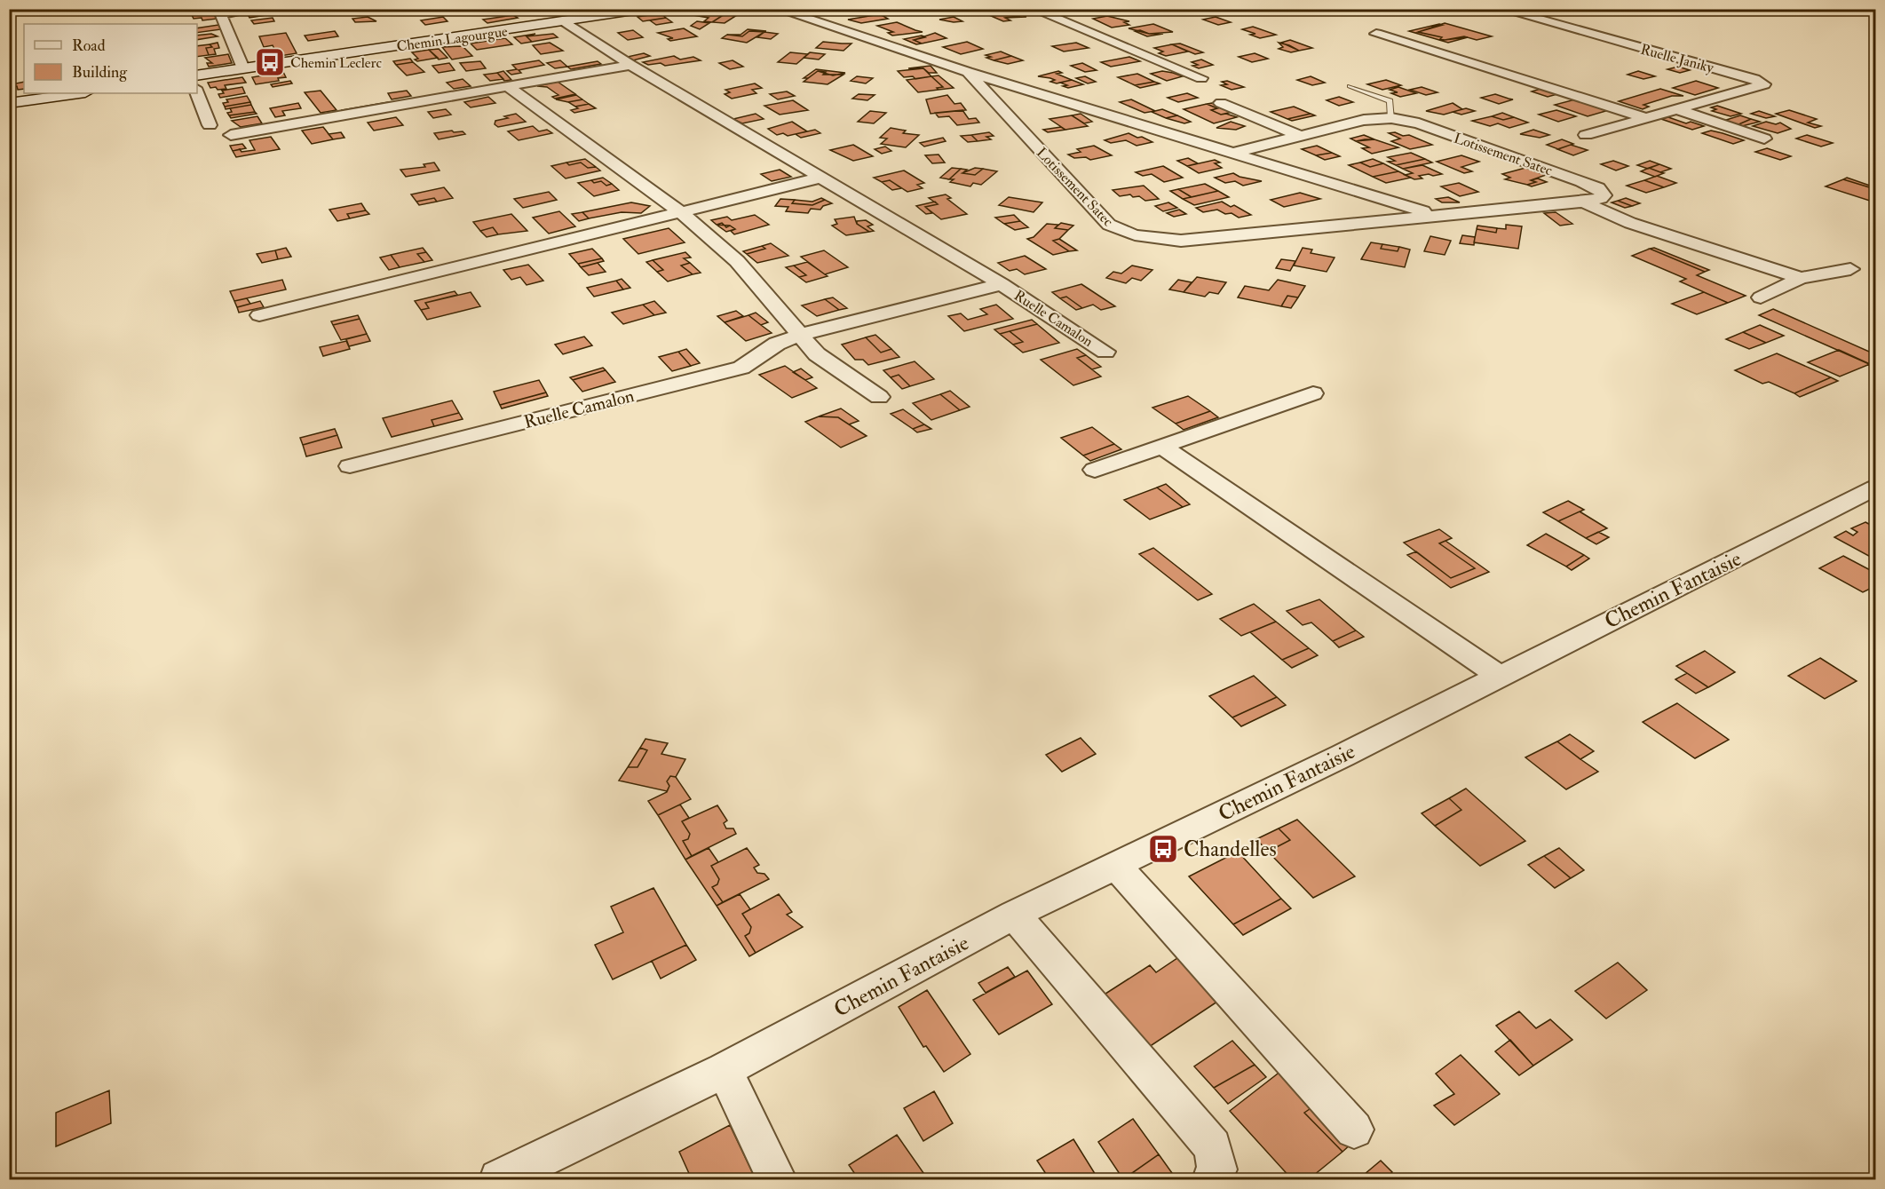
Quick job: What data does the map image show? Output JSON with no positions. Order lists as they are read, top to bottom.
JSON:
{
  "streets": {
    "street": [
      "Chemin Lagourgue",
      "Ruelle Janiky",
      "Lotissement Satec",
      "Ruelle Camalon",
      "Chemin Fantaisie"
    ]
  },
  "crossings": [
    ["Chemin Lagourgue", "Ruelle Camalon"]
  ],
  "places": {
    "bus stop": ["Chemin Leclerc", "Chandelles"]
  },
  "legend": ["Road", "Building"]
}
